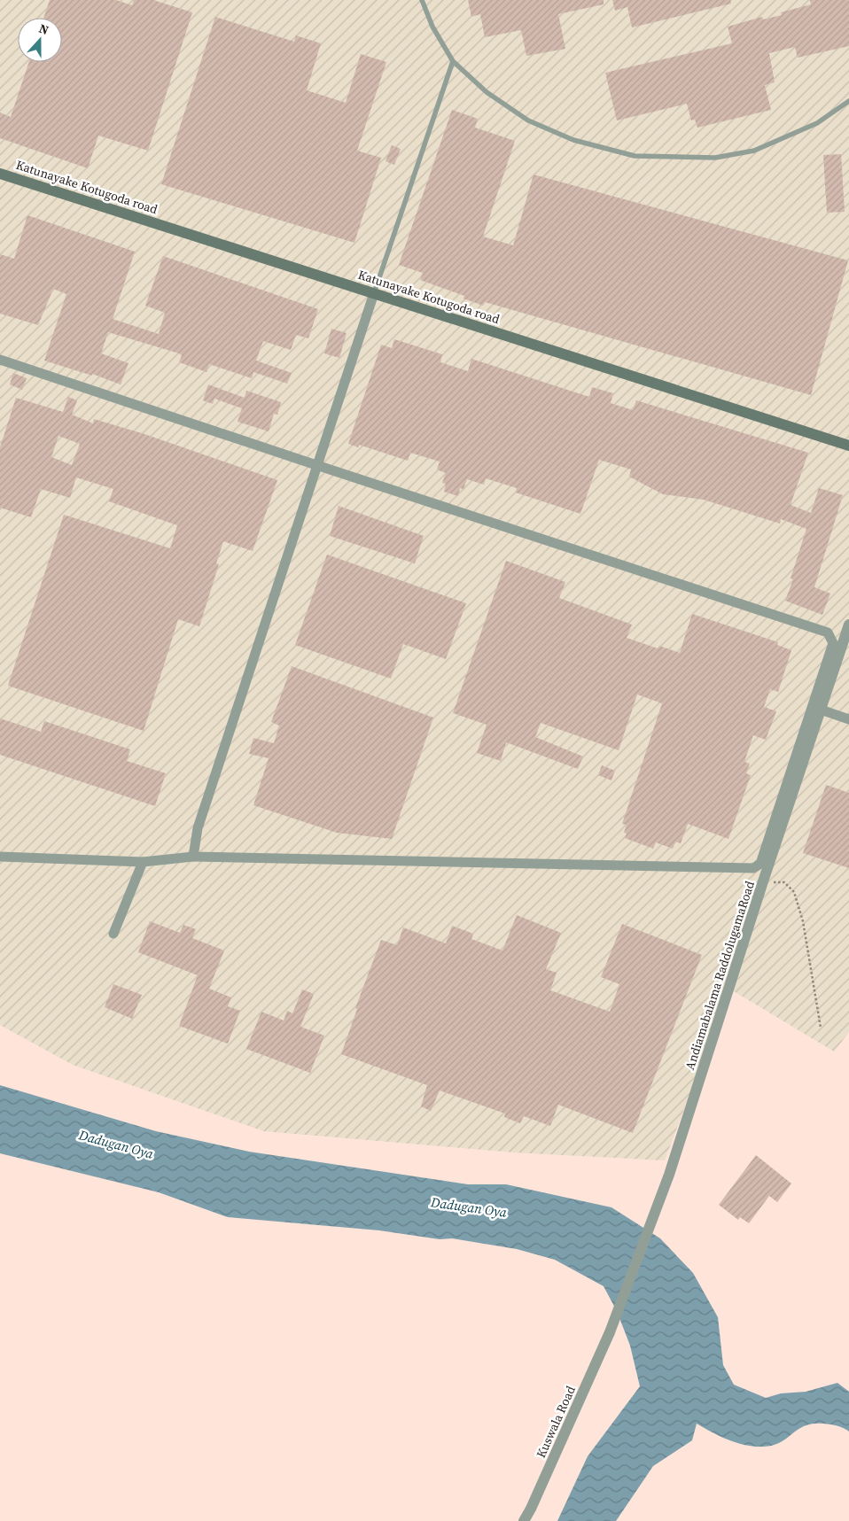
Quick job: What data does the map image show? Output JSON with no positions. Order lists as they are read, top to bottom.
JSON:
{
  "streets": {
    "main road": ["Katunayake Kotugoda road"],
    "street": ["Andiamabalama RaddolugamaRoad", "Kuswala Road"]
  },
  "crossings": [
    ["Andiamabalama RaddolugamaRoad", "Kuswala Road"]
  ],
  "water": ["Dadugan Oya"],
  "north": "top"
}
